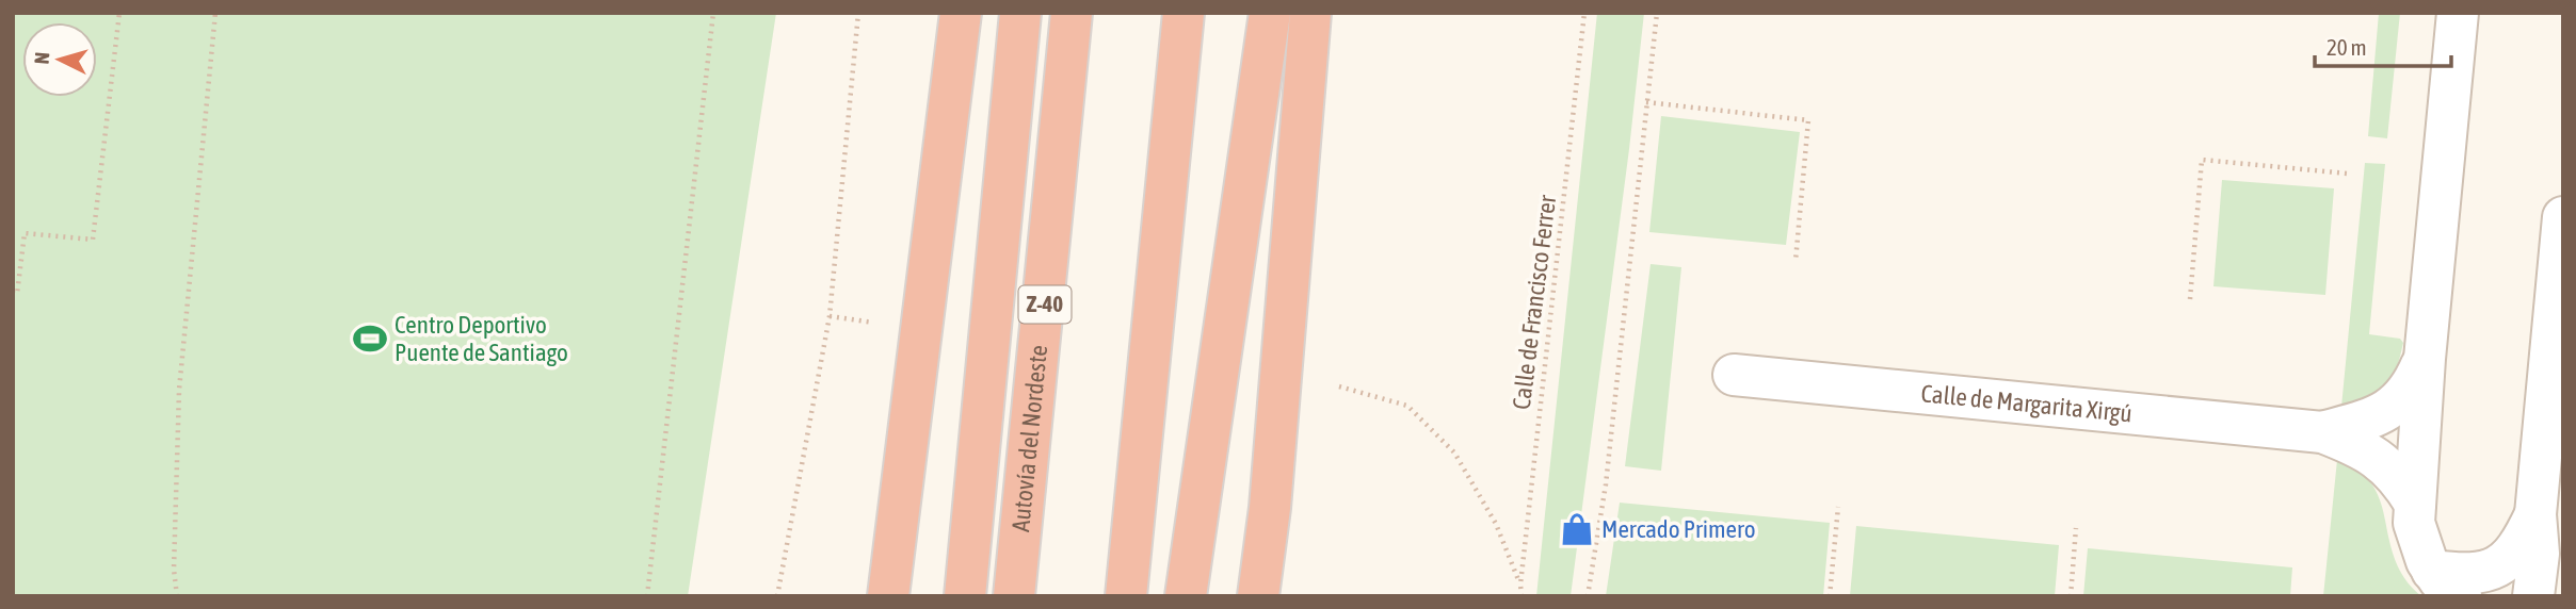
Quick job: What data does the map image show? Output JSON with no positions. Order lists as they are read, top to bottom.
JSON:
{
  "streets": {
    "highway": ["Z-40", "Autovía del Nordeste"],
    "street": ["Calle de Margarita Xirgú"],
    "path": ["Calle de Francisco Ferrer"]
  },
  "places": {
    "sports": ["Centro Deportivo Puente de Santiago"],
    "shop": ["Mercado Primero"]
  },
  "scale_bar": "20 m",
  "north": "left"
}
